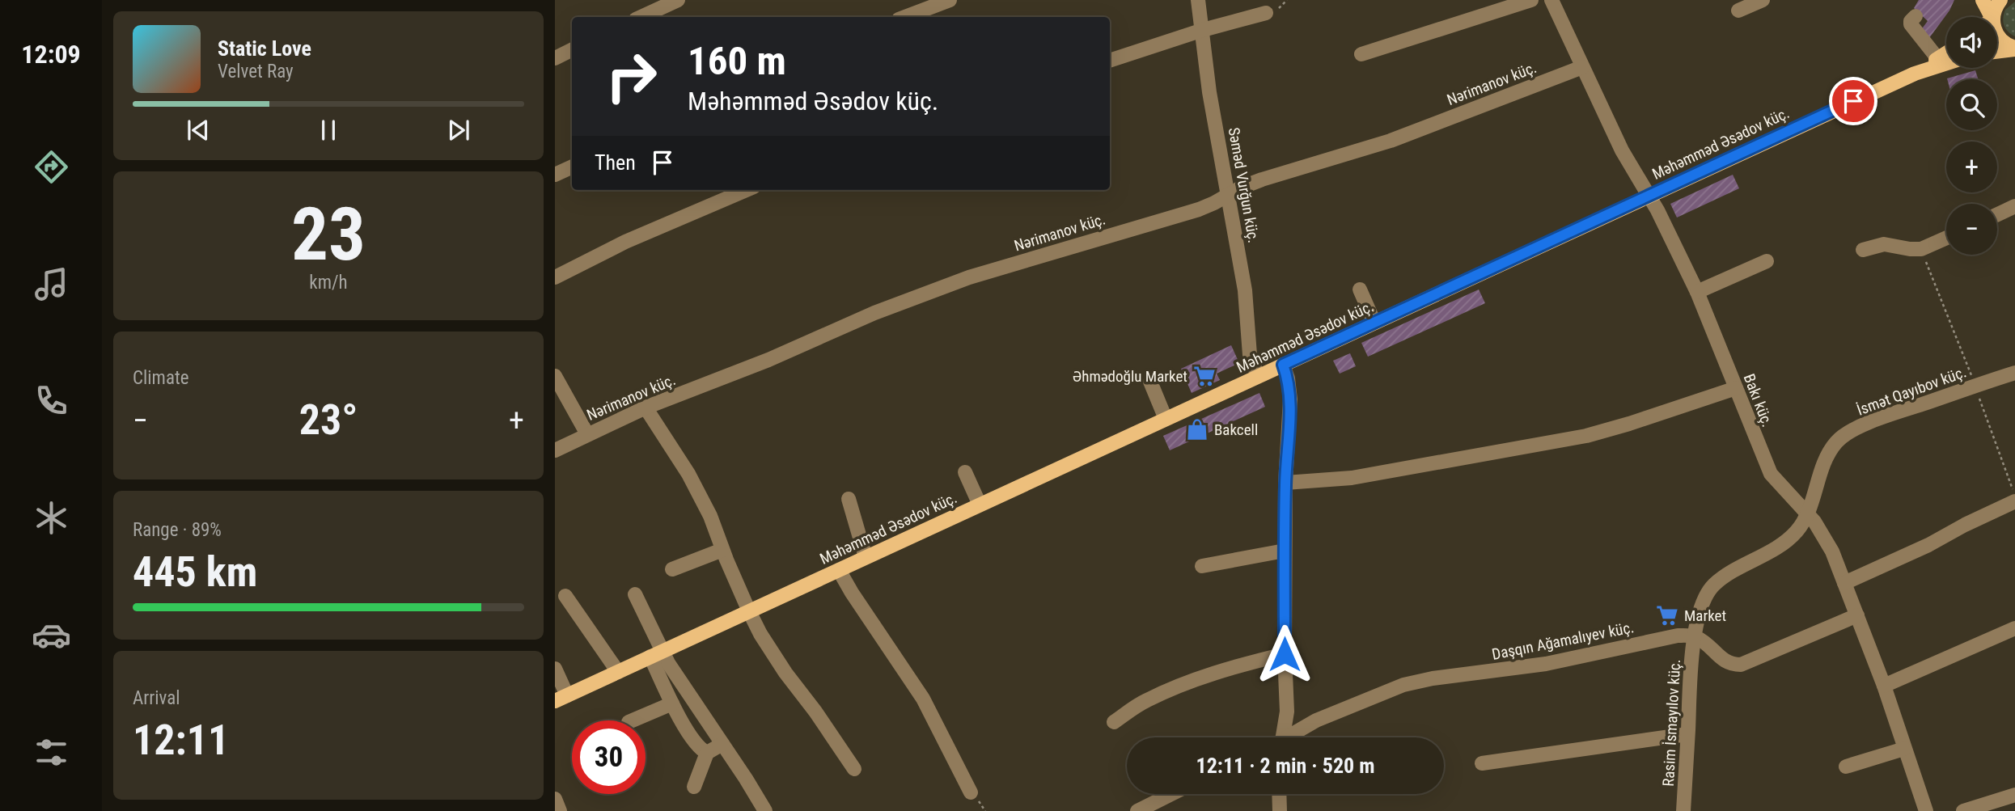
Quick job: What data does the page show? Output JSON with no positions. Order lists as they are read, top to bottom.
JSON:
{
  "streets": {
    "main road": ["Məhəmməd Əsədov küç."],
    "street": [
      "Nərimanov küç.",
      "Səməd Vurğun küç.",
      "İsmət Qayıbov küç.",
      "Bakı küç.",
      "Daşqın Ağamalıyev küç.",
      "Rasim İsmayılov küç."
    ]
  },
  "crossings": [
    ["Nərimanov küç.", "Səməd Vurğun küç."],
    ["Nərimanov küç.", "Bakı küç."],
    ["Məhəmməd Əsədov küç.", "Səməd Vurğun küç."],
    ["Məhəmməd Əsədov küç.", "Bakı küç."],
    ["İsmət Qayıbov küç.", "Bakı küç."],
    ["İsmət Qayıbov küç.", "Daşqın Ağamalıyev küç."],
    ["İsmət Qayıbov küç.", "Rasim İsmayılov küç."],
    ["Daşqın Ağamalıyev küç.", "Rasim İsmayılov küç."]
  ],
  "places": {
    "supermarket": ["Əhmədoğlu Market", "Market"],
    "shop": ["Bakcell"]
  },
  "page": {
    "tabs": "12:09",
    "map_buttons": ["+", "−"],
    "turn": ["160 m", "Məhəmməd Əsədov küç."],
    "song": ["Static Love", "Velvet Ray"],
    "then": "Then",
    "tile": [
      ["23", "km/h"],
      "Climate",
      ["Range · 89%", "445 km"],
      ["Arrival", "12:11"]
    ],
    "heat": ["−", "23°", "+"],
    "limit": "30",
    "trip": "12:11 · 2 min · 520 m"
  }
}
